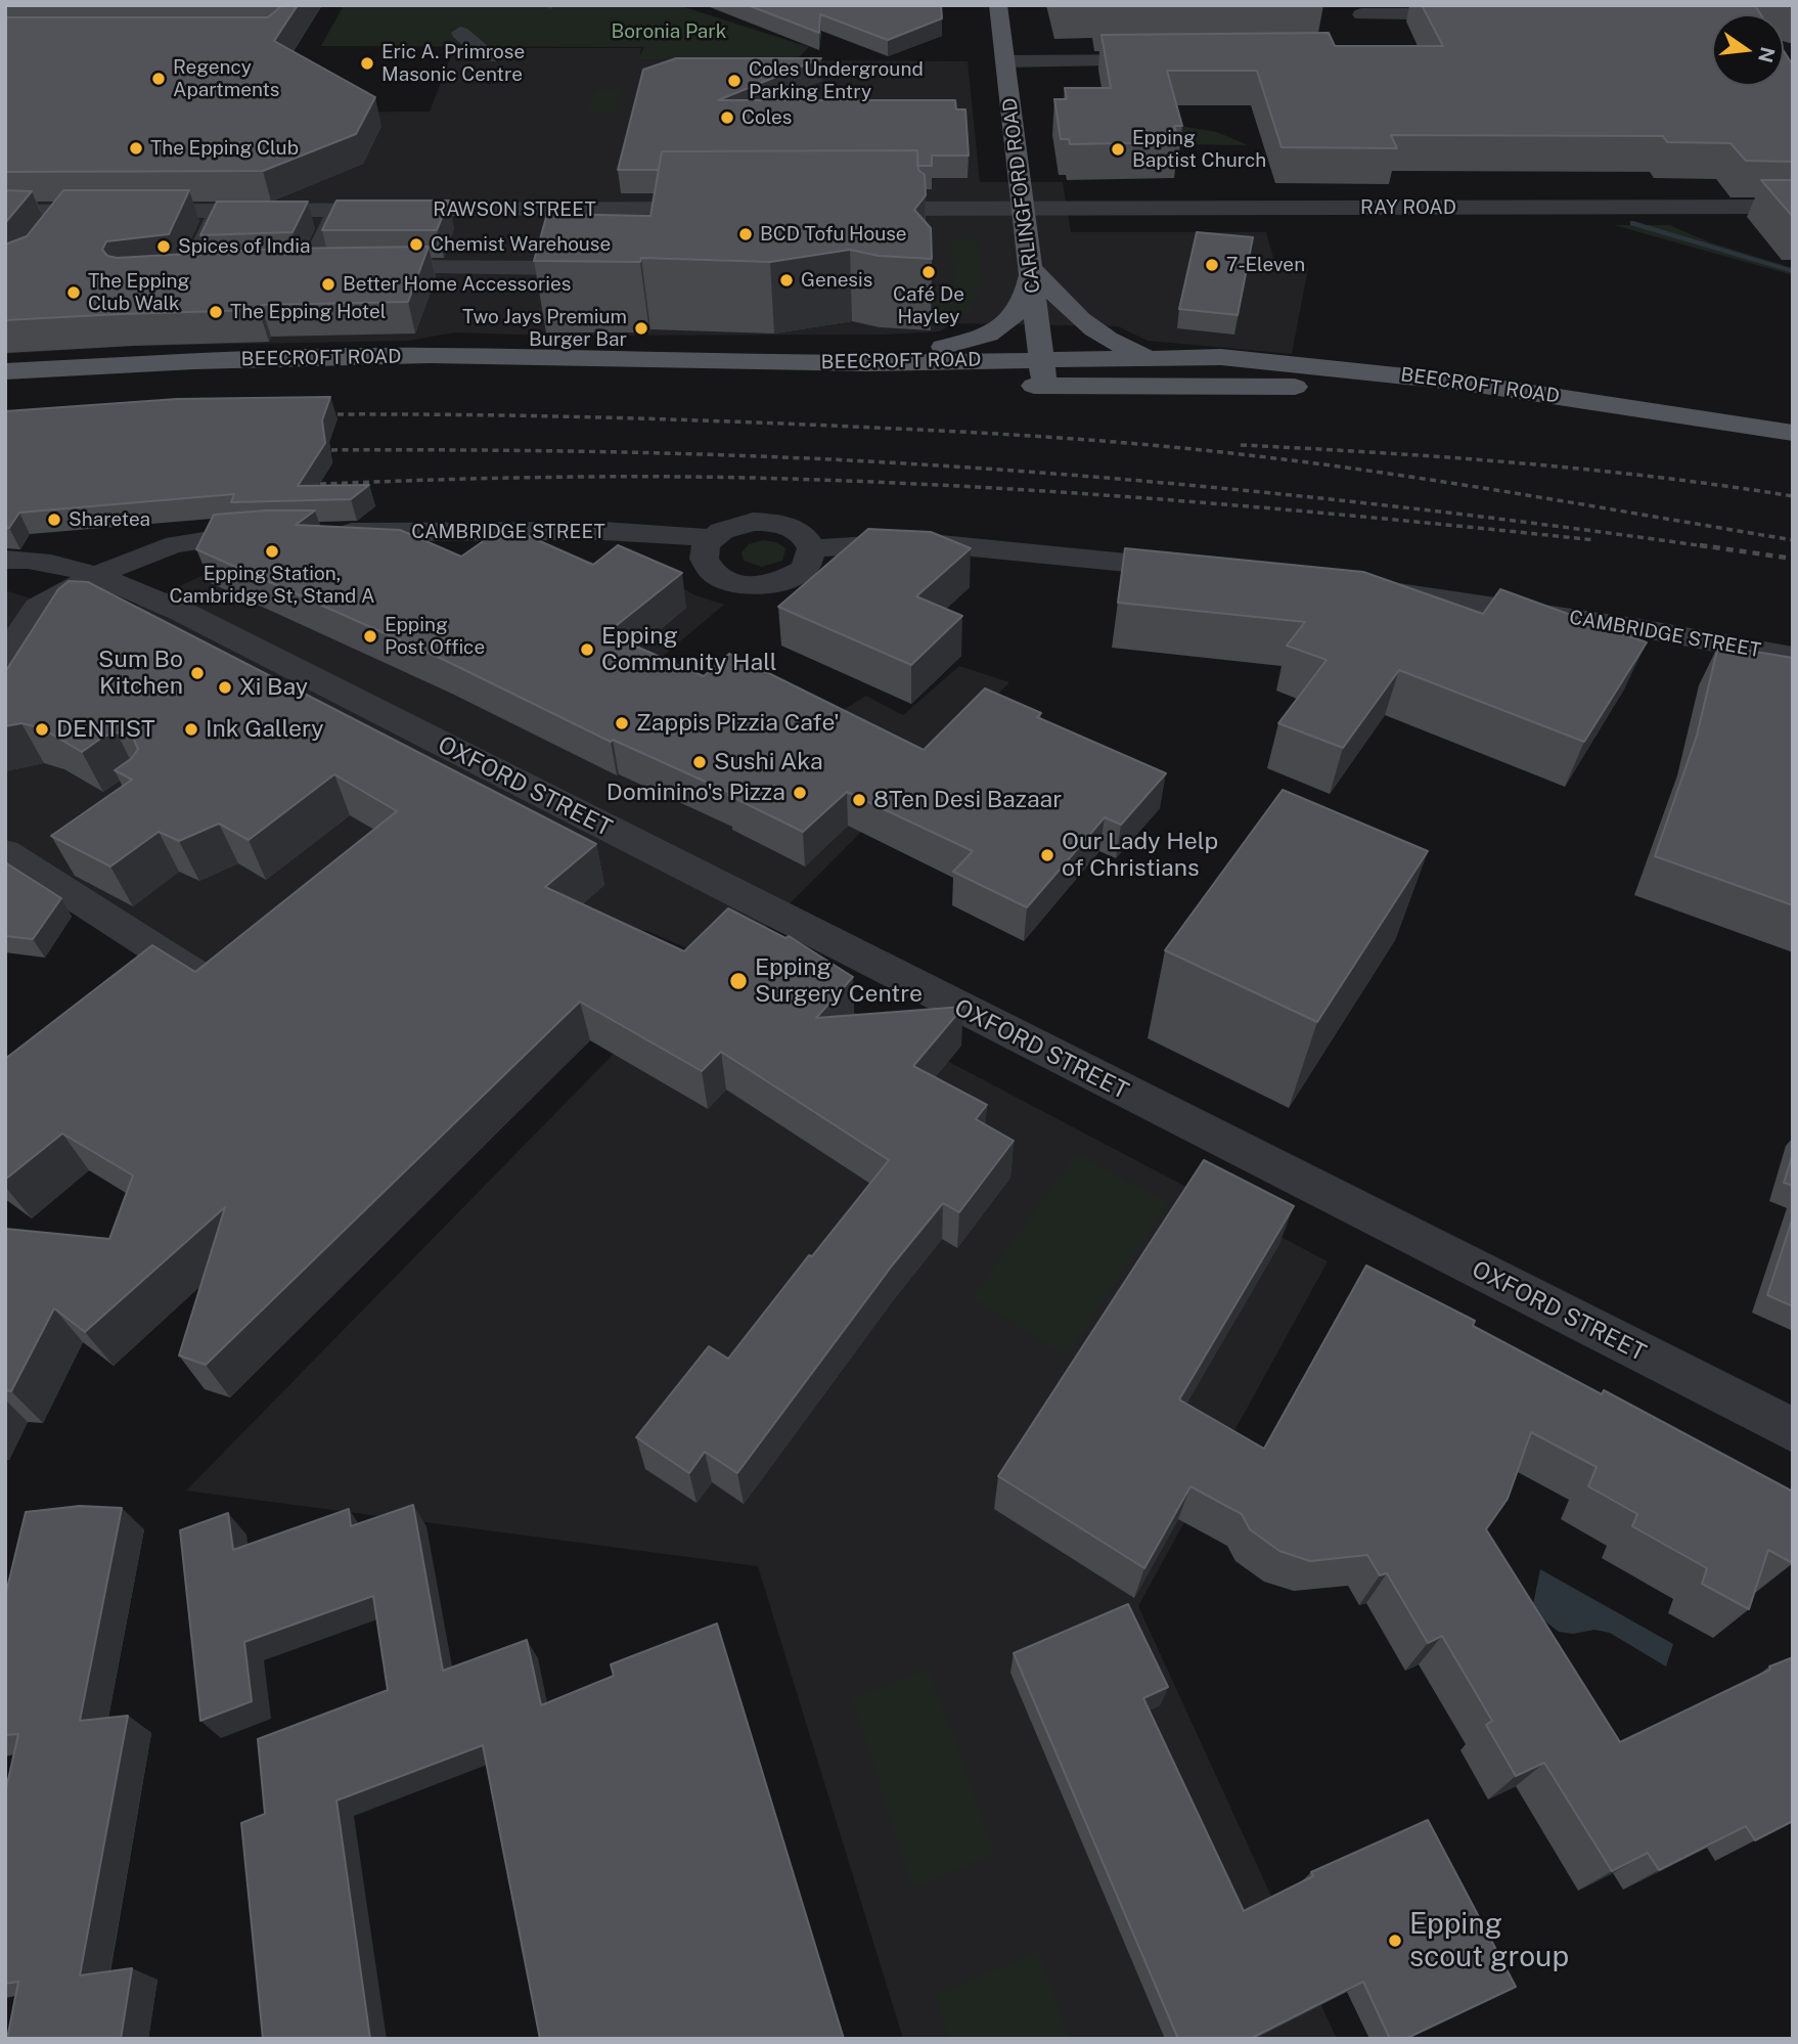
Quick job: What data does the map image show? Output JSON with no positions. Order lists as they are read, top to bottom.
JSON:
{
  "streets": {
    "main road": ["CARLINGFORD ROAD", "BEECROFT ROAD"],
    "street": [
      "RAY ROAD",
      "RAWSON STREET",
      "CAMBRIDGE STREET",
      "OXFORD STREET"
    ]
  },
  "crossings": [
    ["CARLINGFORD ROAD", "RAY ROAD"],
    ["CARLINGFORD ROAD", "BEECROFT ROAD"]
  ],
  "parks": ["Boronia Park"],
  "places": [
    "Eric A. Primrose Masonic Centre",
    "Regency Apartments",
    "Coles Underground Parking Entry",
    "Coles",
    "The Epping Club",
    "Epping Baptist Church",
    "BCD Tofu House",
    "Chemist Warehouse",
    "Spices of India",
    "7-Eleven",
    "Café De Hayley",
    "Genesis",
    "Better Home Accessories",
    "The Epping Club Walk",
    "The Epping Hotel",
    "Two Jays Premium Burger Bar",
    "Sharetea",
    "Epping Station, Cambridge St, Stand A",
    "Epping Post Office",
    "Epping Community Hall",
    "Sum Bo Kitchen",
    "Xi Bay",
    "Zappis Pizzia Cafe'",
    "DENTIST",
    "Ink Gallery",
    "Sushi Aka",
    "Dominino's Pizza",
    "8Ten Desi Bazaar",
    "Our Lady Help of Christians",
    "Epping Surgery Centre",
    "Epping scout group"
  ],
  "north": "right"
}
